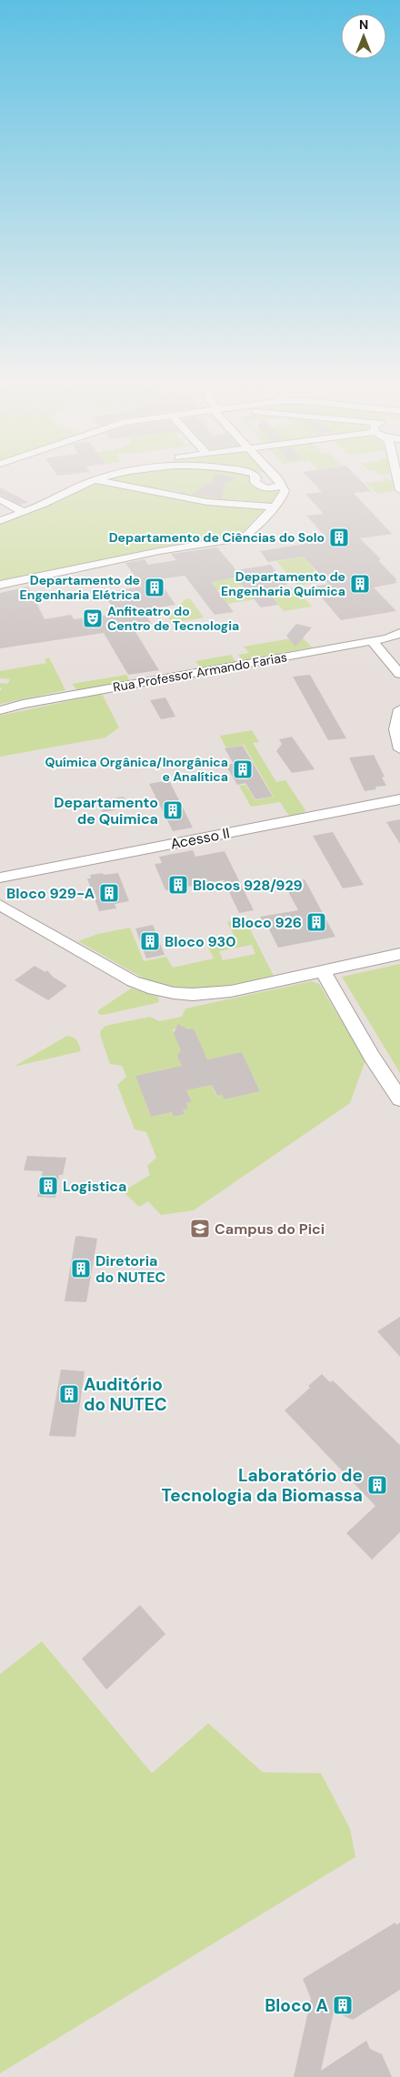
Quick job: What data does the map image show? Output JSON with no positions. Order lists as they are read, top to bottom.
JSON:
{
  "streets": {
    "street": ["Rua Professor Armando Farias", "Acesso II"]
  },
  "places": {
    "building": [
      "Departamento de Ciências do Solo",
      "Departamento de Engenharia Química",
      "Departamento de Engenharia Elétrica",
      "Química Orgânica/Inorgânica e Analítica",
      "Departamento de Quimica",
      "Blocos 928/929",
      "Bloco 929-A",
      "Bloco 926",
      "Bloco 930",
      "Logistica",
      "Diretoria do NUTEC",
      "Auditório do NUTEC",
      "Laboratório de Tecnologia da Biomassa",
      "Bloco A"
    ],
    "theatre": ["Anfiteatro do Centro de Tecnologia"],
    "school or university": ["Campus do Pici"]
  },
  "north": "top"
}
